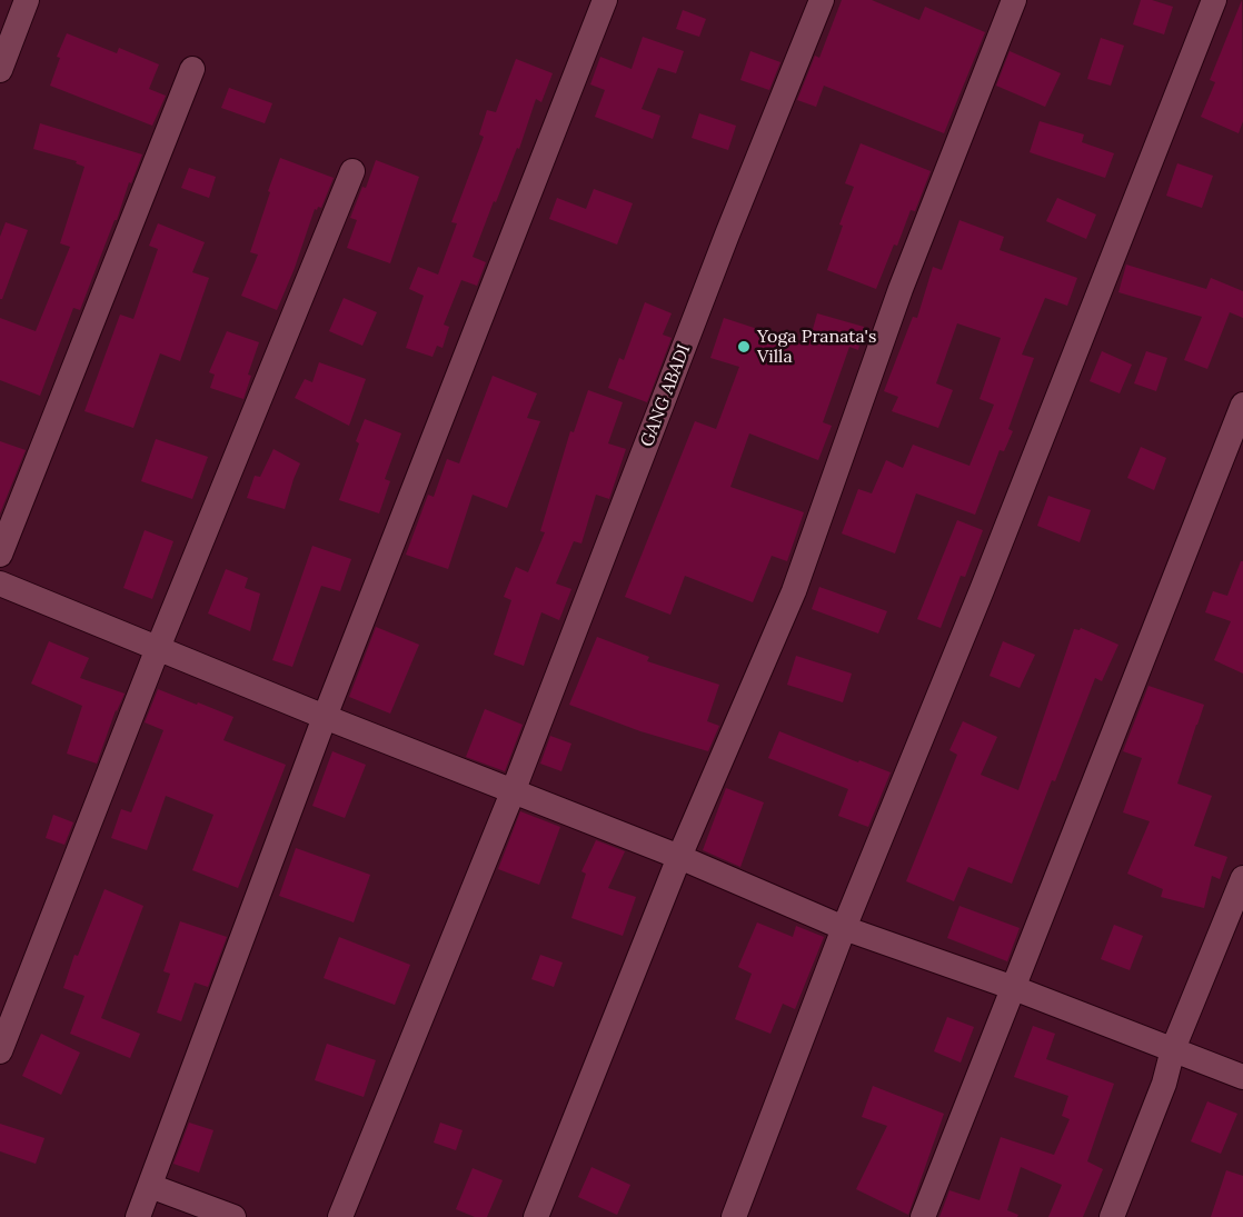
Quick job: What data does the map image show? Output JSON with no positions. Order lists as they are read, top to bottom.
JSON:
{
  "streets": {
    "street": ["GANG ABADI"]
  },
  "places": ["Yoga Pranata's Villa"]
}
